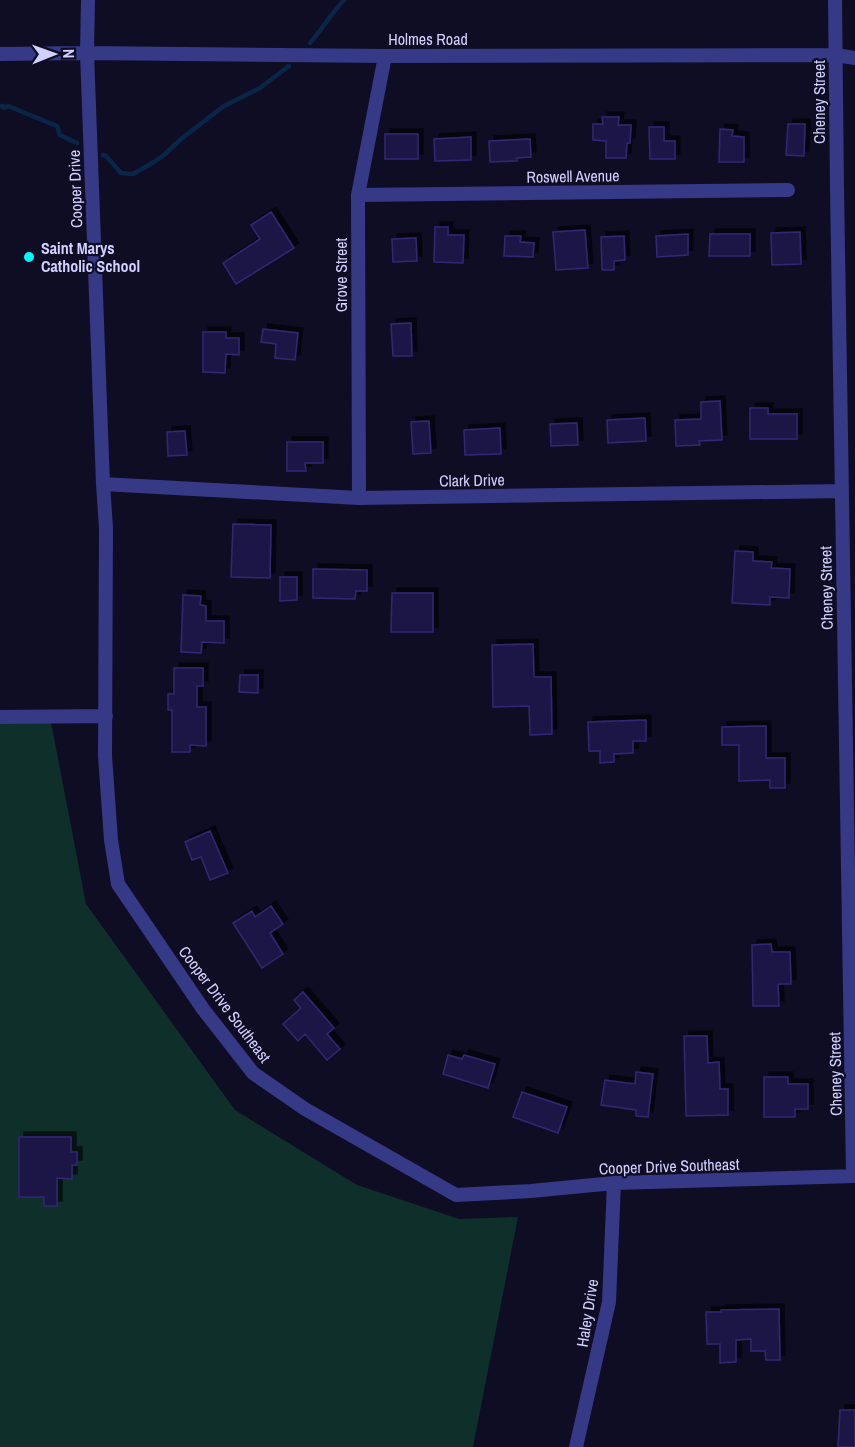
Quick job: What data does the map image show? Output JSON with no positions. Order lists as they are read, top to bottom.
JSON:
{
  "streets": {
    "street": [
      "Holmes Road",
      "Cheney Street",
      "Roswell Avenue",
      "Cooper Drive",
      "Grove Street",
      "Clark Drive",
      "Cooper Drive Southeast",
      "Haley Drive"
    ]
  },
  "crossings": [
    ["Holmes Road", "Cheney Street"],
    ["Holmes Road", "Cooper Drive"],
    ["Holmes Road", "Grove Street"],
    ["Cheney Street", "Clark Drive"],
    ["Cheney Street", "Cooper Drive Southeast"],
    ["Roswell Avenue", "Grove Street"],
    ["Cooper Drive", "Clark Drive"],
    ["Cooper Drive", "Cooper Drive Southeast"],
    ["Grove Street", "Clark Drive"],
    ["Clark Drive", "Cooper Drive Southeast"],
    ["Cooper Drive Southeast", "Haley Drive"]
  ],
  "places": ["Saint Marys Catholic School"],
  "north": "right"
}
